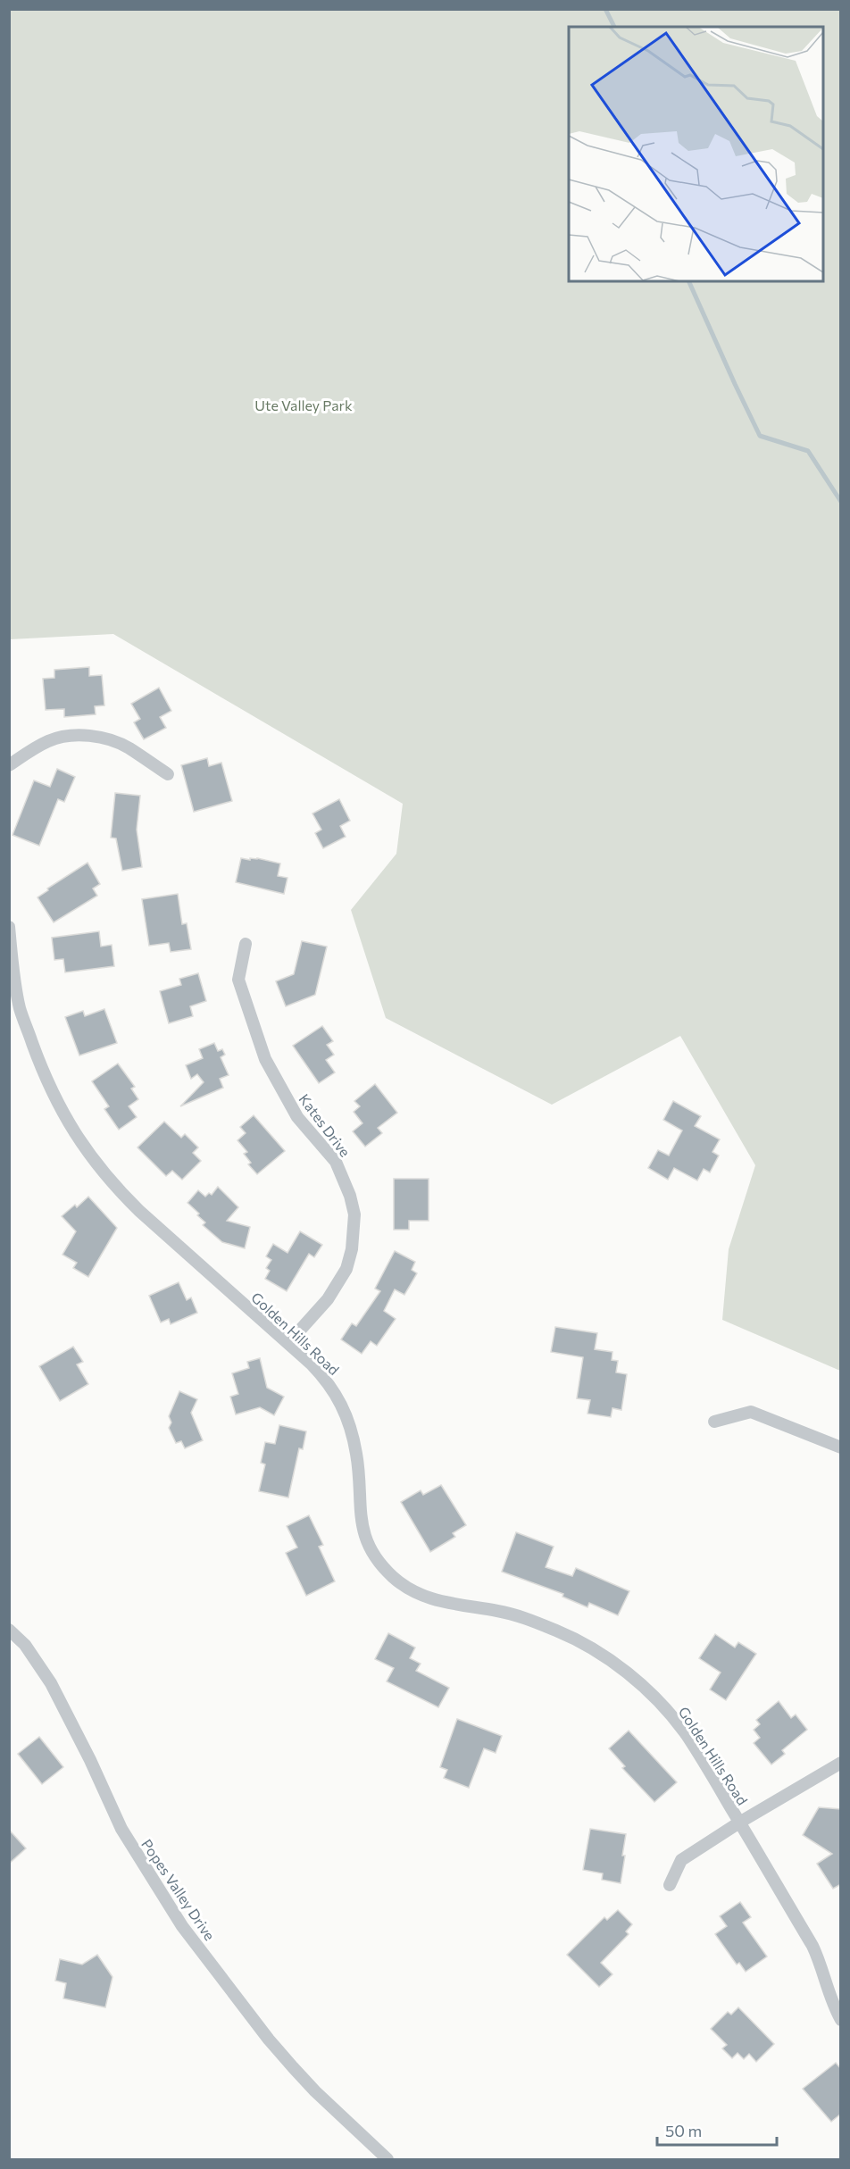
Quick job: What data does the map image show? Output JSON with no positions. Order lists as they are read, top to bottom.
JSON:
{
  "streets": {
    "street": ["Kates Drive", "Golden Hills Road", "Popes Valley Drive"]
  },
  "crossings": [
    ["Kates Drive", "Golden Hills Road"]
  ],
  "parks": ["Ute Valley Park"],
  "scale_bar": "50 m"
}
